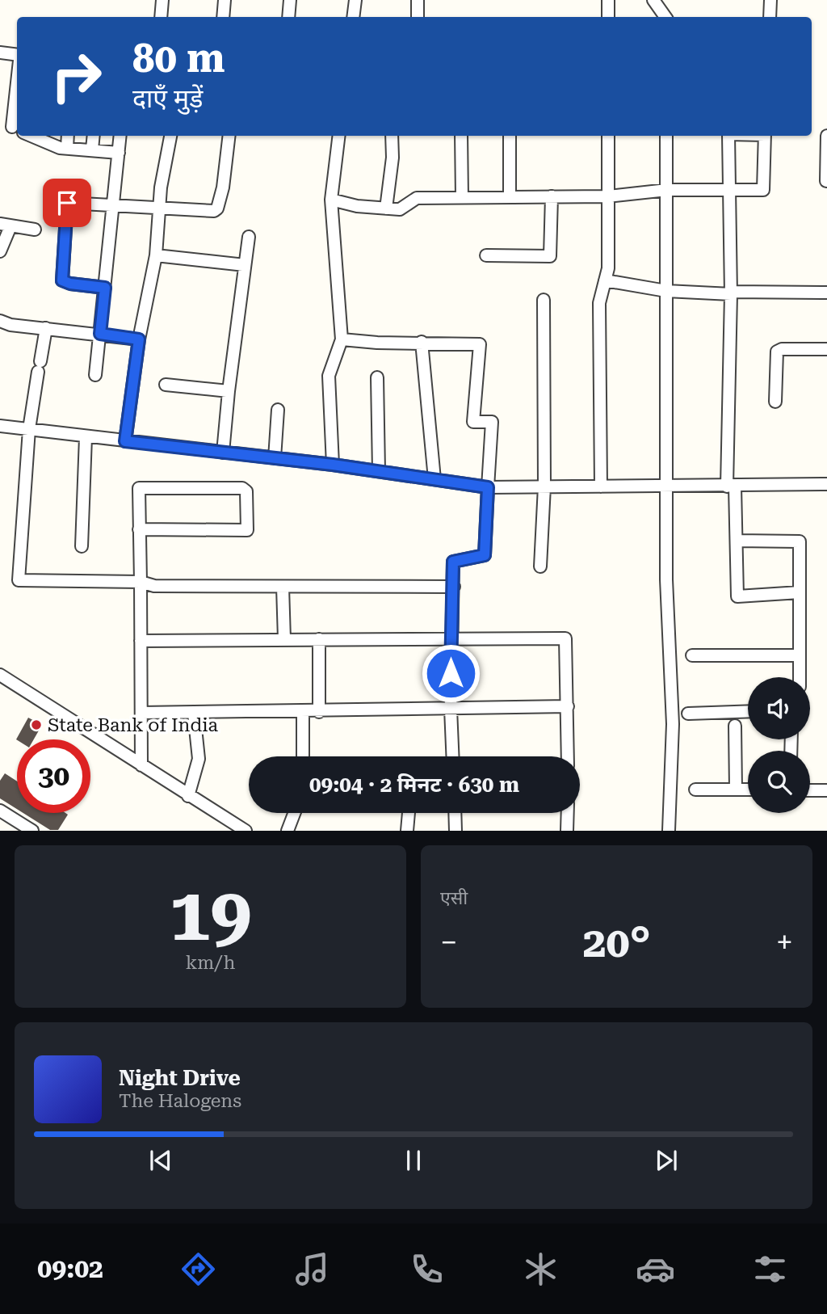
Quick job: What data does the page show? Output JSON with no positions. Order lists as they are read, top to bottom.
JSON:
{
  "places": ["State Bank of India"],
  "page": {
    "turn": ["80 m", "दाएँ मुड़ें"],
    "limit": "30",
    "trip": "09:04 · 2 मिनट · 630 m",
    "tile": [
      ["19", "km/h"],
      "एसी"
    ],
    "heat": ["−", "20°", "+"],
    "song": ["Night Drive", "The Halogens"],
    "tabs": "09:02"
  }
}
